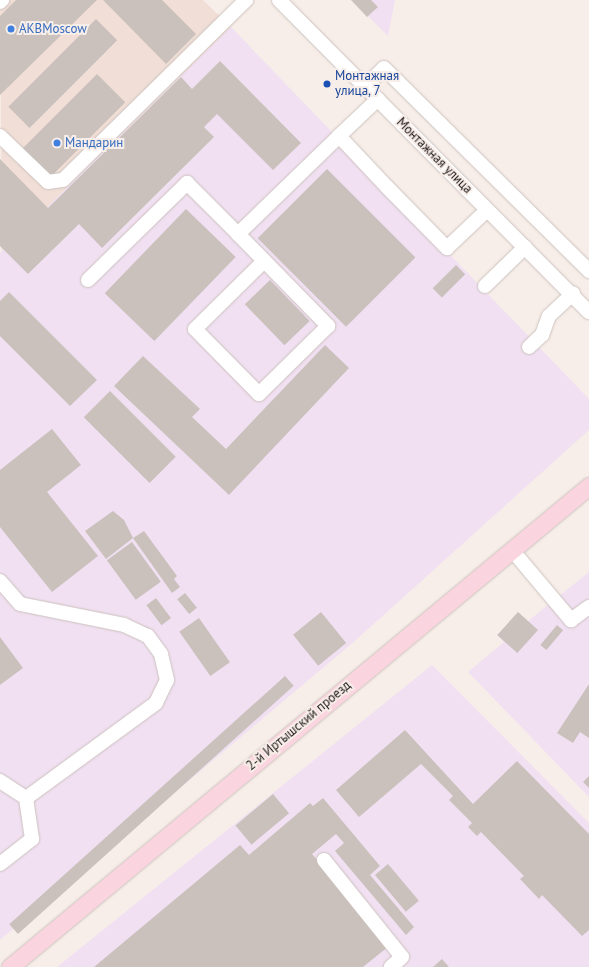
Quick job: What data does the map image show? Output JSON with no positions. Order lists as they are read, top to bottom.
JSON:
{
  "streets": {
    "main road": ["2-й Иртышский проезд"],
    "street": ["Монтажная улица"]
  },
  "places": ["AKBMoscow", "Монтажная улица, 7", "Мандарин"]
}
